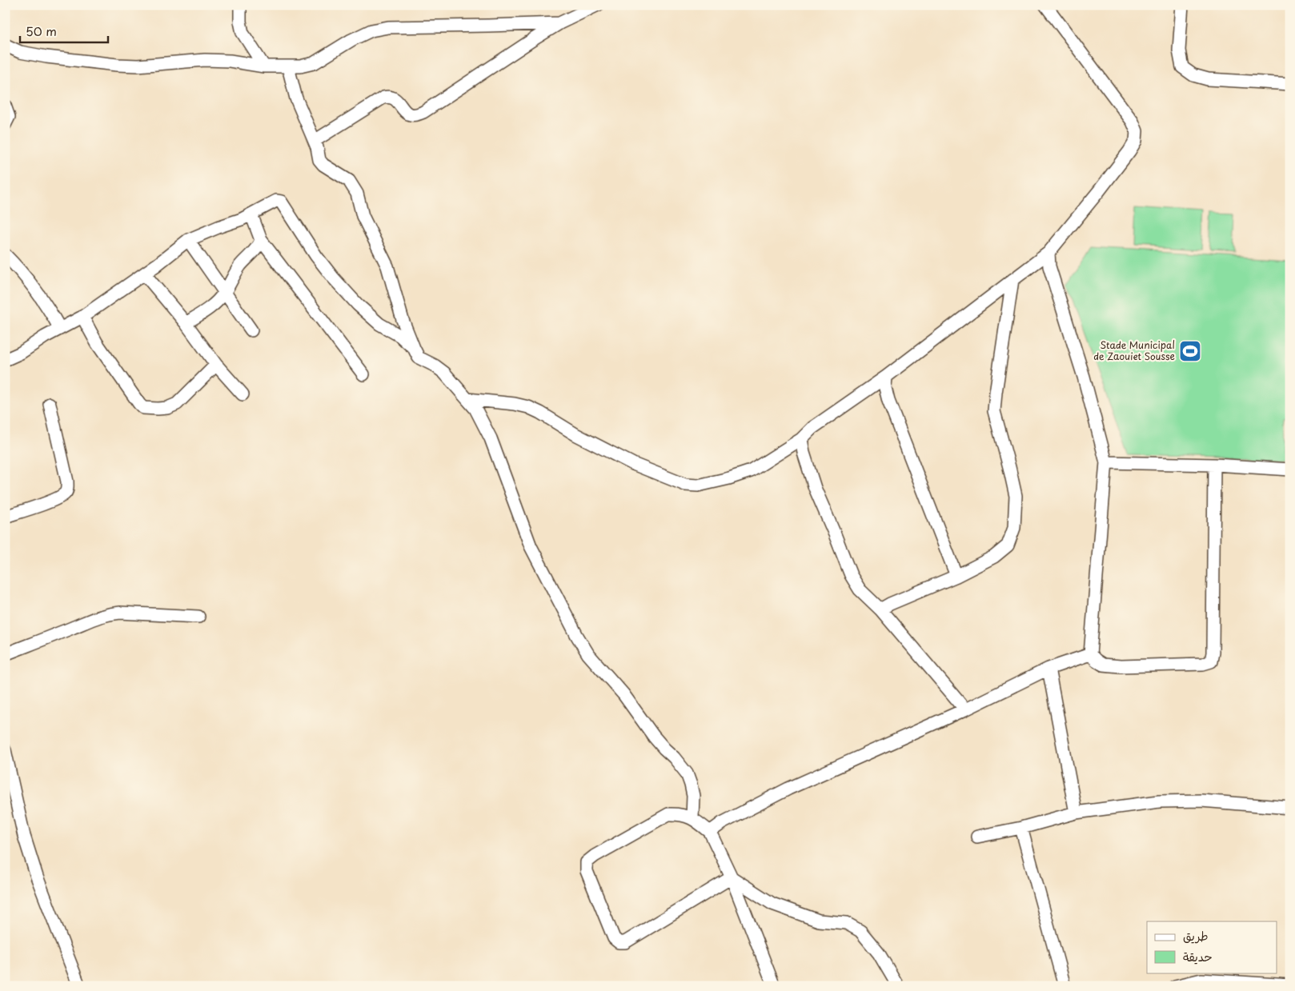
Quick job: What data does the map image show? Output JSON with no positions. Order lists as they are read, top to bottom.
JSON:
{
  "places": {
    "sports": ["Stade Municipal de Zaouiet Sousse"]
  },
  "legend": ["طريق", "حديقة"],
  "scale_bar": "50 m"
}
